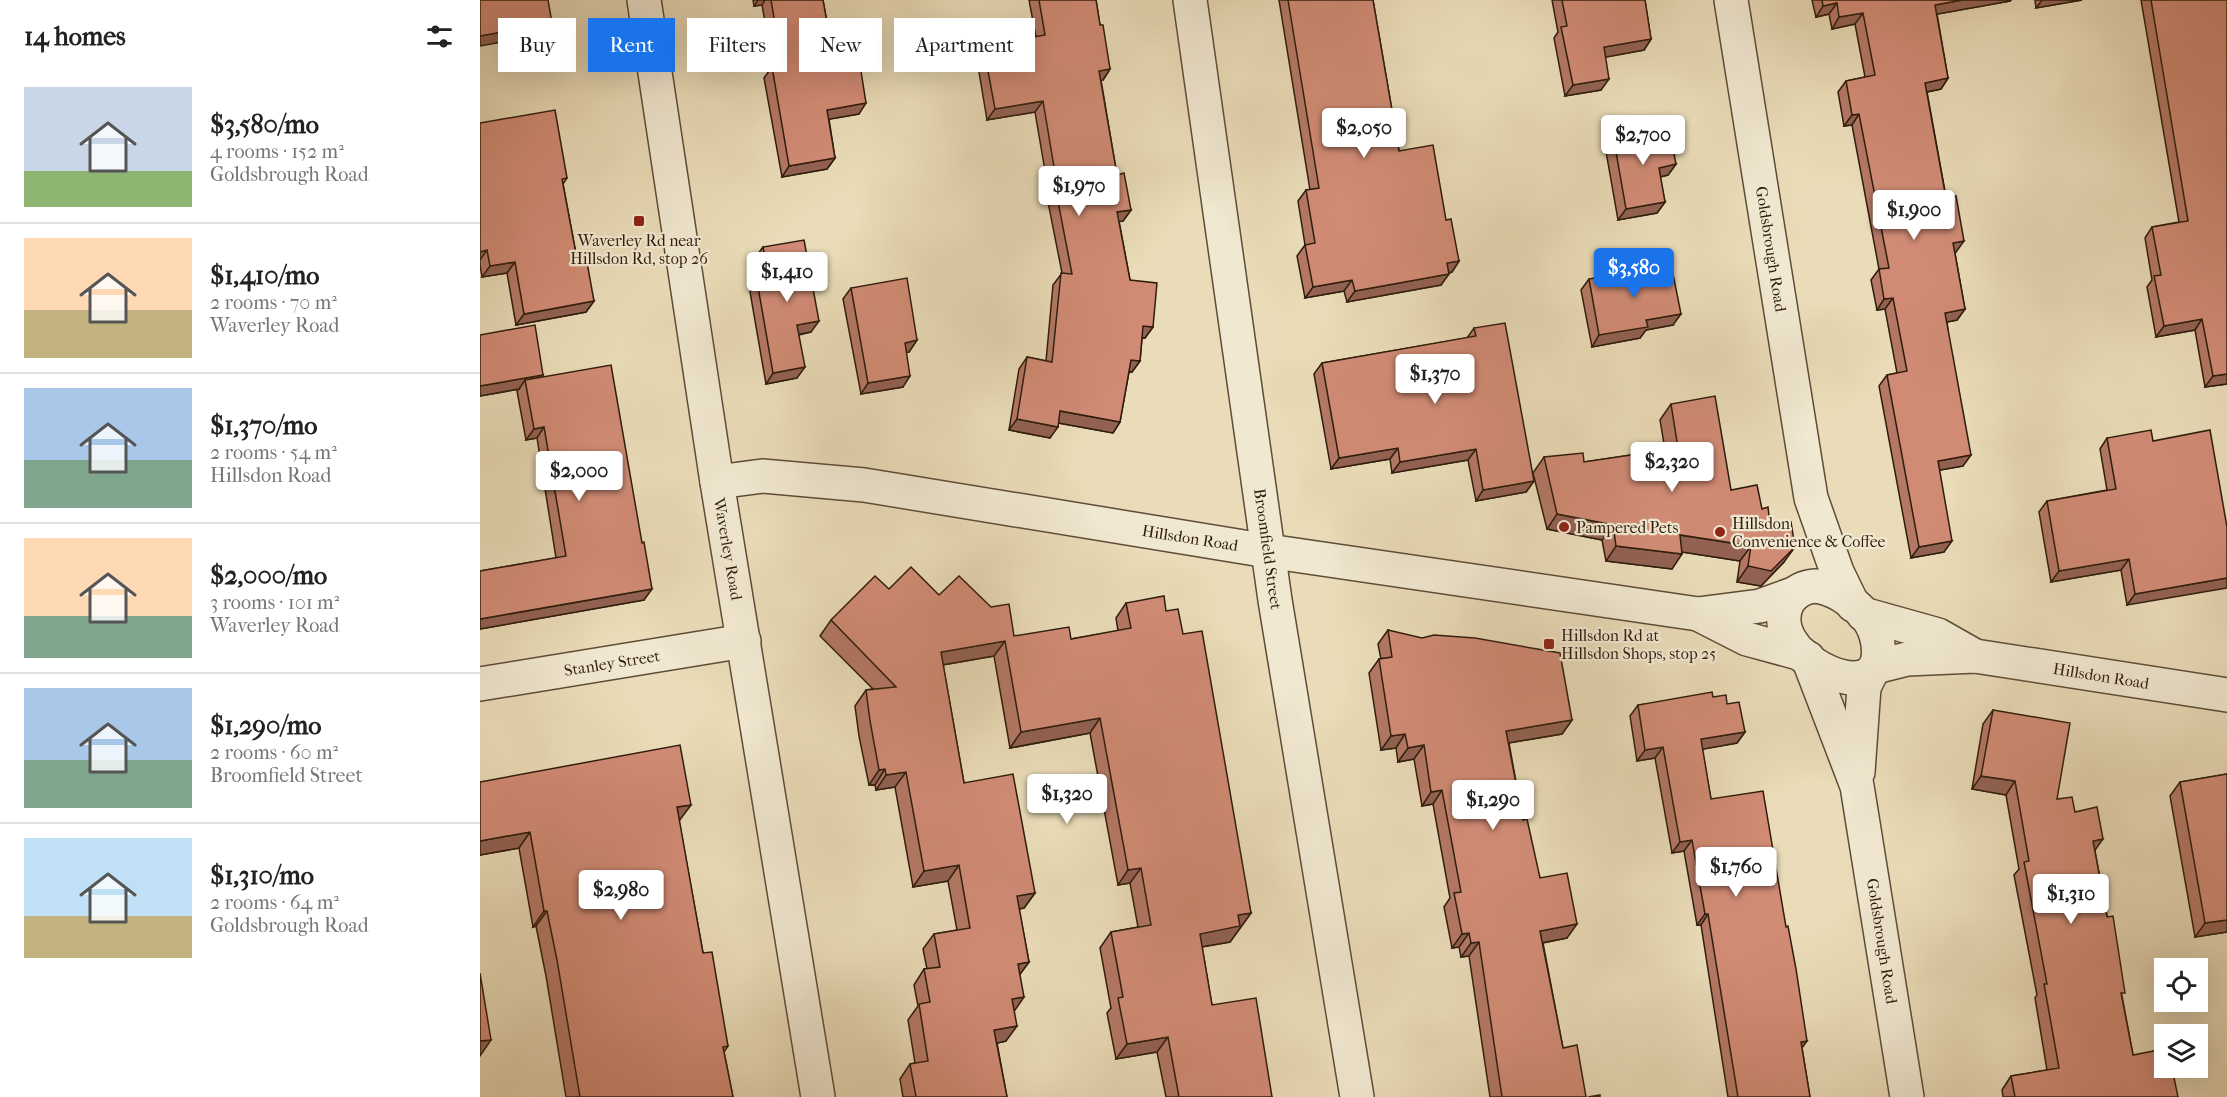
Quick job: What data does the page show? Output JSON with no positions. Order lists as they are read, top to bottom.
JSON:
{
  "streets": {
    "street": [
      "Goldsbrough Road",
      "Hillsdon Road",
      "Waverley Road",
      "Broomfield Street",
      "Stanley Street"
    ]
  },
  "crossings": [
    ["Goldsbrough Road", "Hillsdon Road"],
    ["Hillsdon Road", "Waverley Road"],
    ["Hillsdon Road", "Broomfield Street"],
    ["Waverley Road", "Stanley Street"]
  ],
  "places": {
    "transit": ["Waverley Rd near Hillsdon Rd, stop 26", "Hillsdon Rd at Hillsdon Shops, stop 25"],
    "other": ["Pampered Pets", "Hillsdon Convenience & Coffee"]
  },
  "page": {
    "heading": "14 homes",
    "chip": [
      "Buy",
      "Rent",
      "Filters",
      "New",
      "Apartment"
    ],
    "list": [
      {
        "name": "$3,580/mo",
        "note": "4 rooms · 152 m² · Goldsbrough Road"
      },
      {
        "name": "$1,410/mo",
        "note": "2 rooms · 70 m² · Waverley Road"
      },
      {
        "name": "$1,370/mo",
        "note": "2 rooms · 54 m² · Hillsdon Road"
      },
      {
        "name": "$2,000/mo",
        "note": "3 rooms · 101 m² · Waverley Road"
      },
      {
        "name": "$1,290/mo",
        "note": "2 rooms · 60 m² · Broomfield Street"
      },
      {
        "name": "$1,310/mo",
        "note": "2 rooms · 64 m² · Goldsbrough Road"
      }
    ],
    "price": [
      "$2,050",
      "$2,700",
      "$1,970",
      "$1,900",
      "$3,580",
      "$1,410",
      "$1,370",
      "$2,320",
      "$2,000",
      "$1,320",
      "$1,290",
      "$1,760",
      "$2,980",
      "$1,310"
    ]
  }
}
